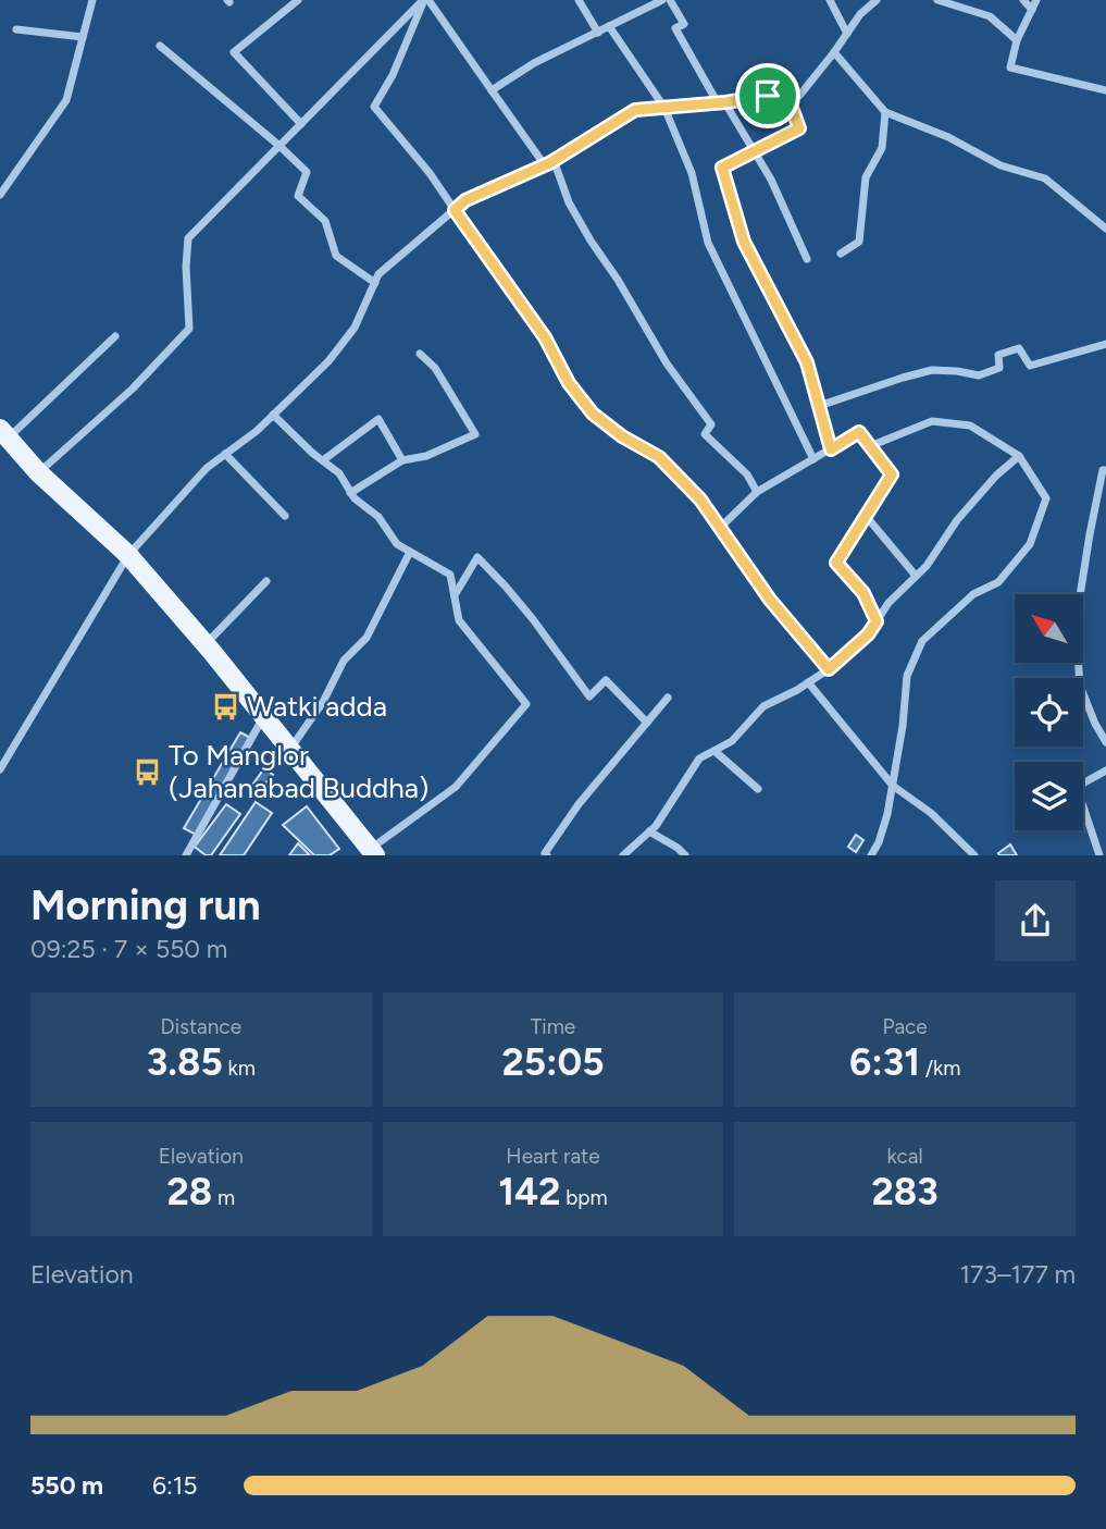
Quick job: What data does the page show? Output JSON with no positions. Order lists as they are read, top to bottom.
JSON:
{
  "places": {
    "bus stop": ["Watki adda", "To Manglor (Jahanabad Buddha)"]
  },
  "north": "top left",
  "page": {
    "heading": ["Morning run", "09:25 · 7 × 550 m"],
    "stats": [
      ["Distance", "3.85 km"],
      ["Time", "25:05"],
      ["Pace", "6:31 /km"],
      ["Elevation", "28 m"],
      ["Heart rate", "142 bpm"],
      ["kcal", "283"]
    ],
    "chart": ["Elevation", "173–177 m"],
    "list": [
      {
        "name": "550 m",
        "note": "6:15"
      }
    ]
  }
}
